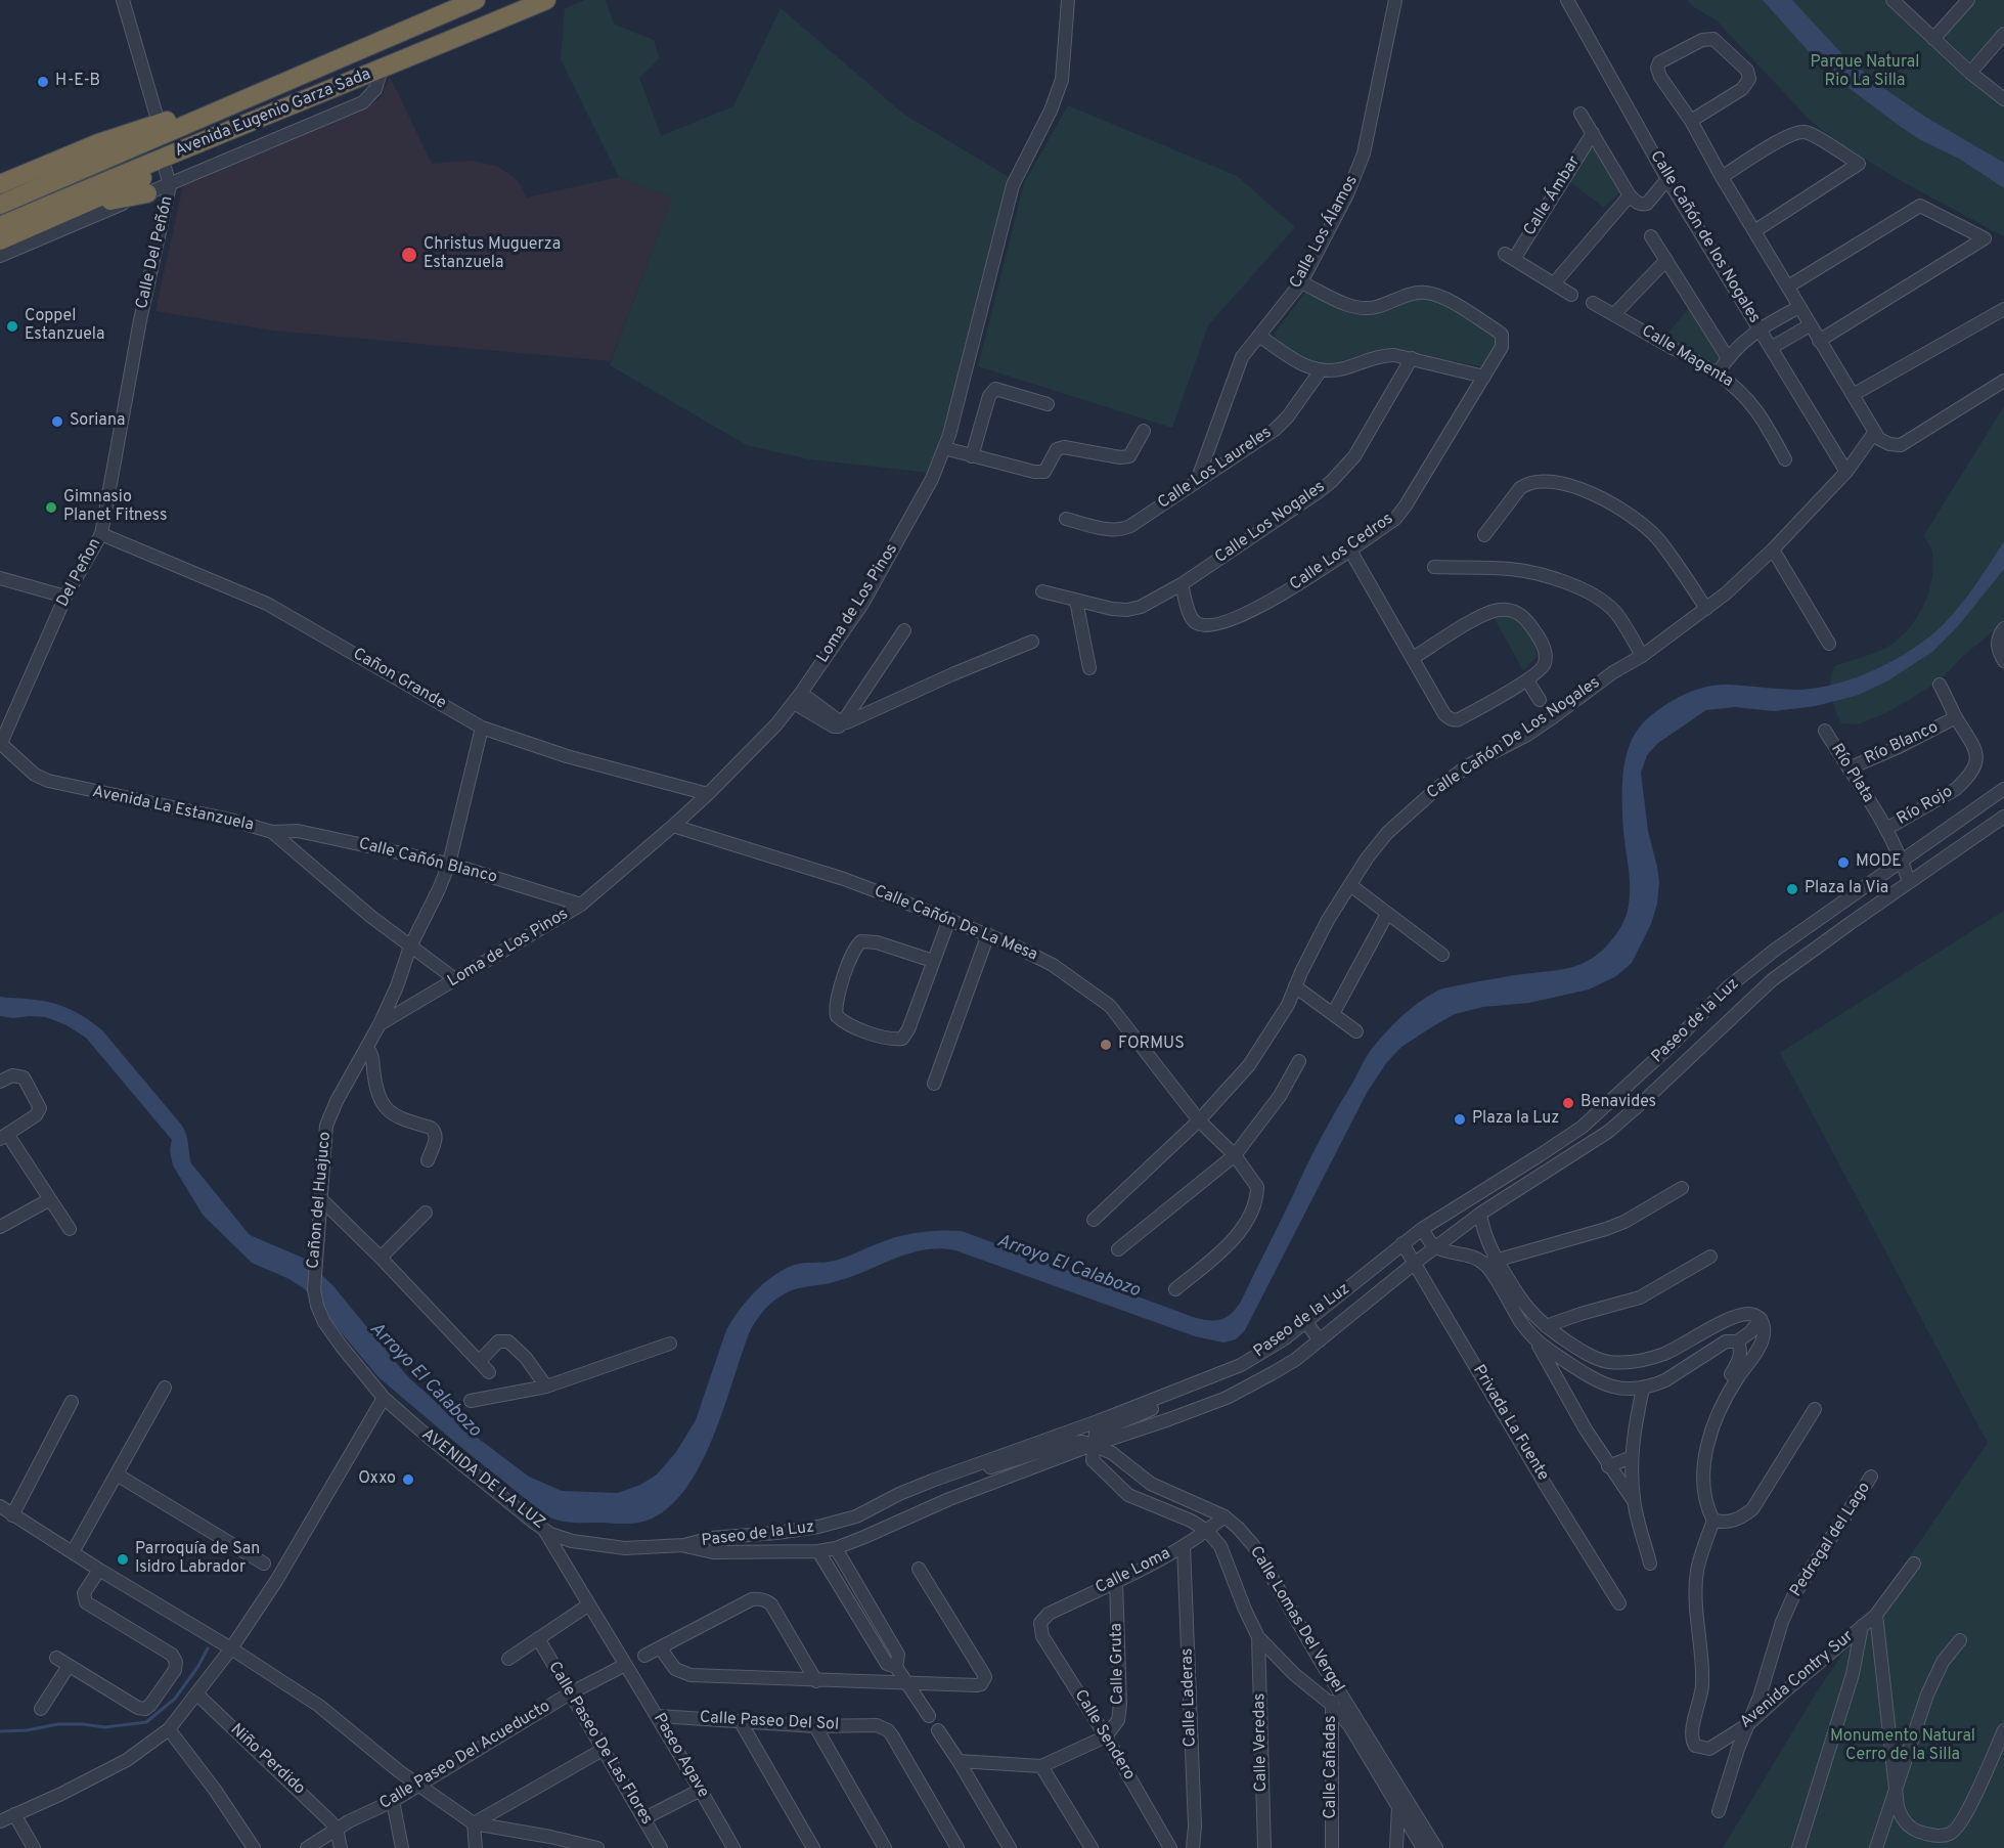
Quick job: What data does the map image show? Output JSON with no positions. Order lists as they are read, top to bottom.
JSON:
{
  "streets": {
    "highway": ["Avenida Eugenio Garza Sada"],
    "street": [
      "Calle Ámbar",
      "Calle Los Álamos",
      "Calle Cañón de los Nogales",
      "Calle Del Peñón",
      "Calle Magenta",
      "Calle Los Laureles",
      "Calle Los Nogales",
      "Calle Los Cedros",
      "Del Peñon",
      "Loma de Los Pinos",
      "Cañon Grande",
      "Calle Cañón De Los Nogales",
      "Río Blanco",
      "Río Plata",
      "Río Rojo",
      "Avenida La Estanzuela",
      "Calle Cañón Blanco",
      "Calle Cañón De La Mesa",
      "Paseo de la Luz",
      "Cañon del Huajuco",
      "Privada La Fuente",
      "AVENIDA DE LA LUZ",
      "Pedregal del Lago",
      "Calle Loma",
      "Calle Lomas Del Vergel",
      "Calle Gruta",
      "Avenida Contry Sur",
      "Calle Laderas",
      "Calle Paseo Del Sol",
      "Calle Sendero",
      "Calle Veredas",
      "Calle Paseo De Las Flores",
      "Calle Paseo Del Acueducto",
      "Paseo Agave",
      "Niño Perdido",
      "Calle Cañadas"
    ]
  },
  "crossings": [
    ["Calle Los Álamos", "Calle Los Laureles"],
    ["Calle Los Álamos", "Calle Los Cedros"],
    ["Calle Cañón de los Nogales", "Calle Cañón De Los Nogales"],
    ["Calle Del Peñón", "Del Peñon"],
    ["Calle Los Nogales", "Calle Los Cedros"],
    ["Del Peñon", "Cañon Grande"],
    ["Del Peñon", "Avenida La Estanzuela"],
    ["Loma de Los Pinos", "Cañon Grande"],
    ["Loma de Los Pinos", "Avenida La Estanzuela"],
    ["Loma de Los Pinos", "Calle Cañón Blanco"],
    ["Loma de Los Pinos", "Calle Cañón De La Mesa"],
    ["Loma de Los Pinos", "Cañon del Huajuco"],
    ["Cañon Grande", "Cañon del Huajuco"],
    ["Calle Cañón De Los Nogales", "Calle Cañón De La Mesa"],
    ["Río Blanco", "Río Plata"],
    ["Río Blanco", "Río Rojo"],
    ["Río Plata", "Río Rojo"],
    ["Río Plata", "Paseo de la Luz"],
    ["Avenida La Estanzuela", "Calle Cañón Blanco"],
    ["Avenida La Estanzuela", "Cañon del Huajuco"],
    ["Calle Cañón Blanco", "Cañon del Huajuco"],
    ["Paseo de la Luz", "Privada La Fuente"],
    ["Paseo de la Luz", "AVENIDA DE LA LUZ"],
    ["Paseo de la Luz", "Calle Lomas Del Vergel"],
    ["Cañon del Huajuco", "AVENIDA DE LA LUZ"],
    ["Pedregal del Lago", "Avenida Contry Sur"],
    ["Calle Loma", "Calle Lomas Del Vergel"],
    ["Calle Loma", "Calle Gruta"],
    ["Calle Loma", "Calle Laderas"],
    ["Calle Loma", "Calle Sendero"],
    ["Calle Lomas Del Vergel", "Calle Veredas"],
    ["Calle Lomas Del Vergel", "Calle Cañadas"],
    ["Calle Gruta", "Calle Sendero"],
    ["Calle Paseo Del Sol", "Paseo Agave"],
    ["Calle Paseo De Las Flores", "Calle Paseo Del Acueducto"],
    ["Calle Paseo Del Acueducto", "Paseo Agave"],
    ["Calle Paseo Del Acueducto", "Niño Perdido"]
  ],
  "water": ["Arroyo El Calabozo"],
  "parks": ["Parque Natural Rio La Silla", "Monumento Natural Cerro de la Silla"],
  "places": [
    "H-E-B",
    "Christus Muguerza Estanzuela",
    "Coppel Estanzuela",
    "Soriana",
    "Gimnasio Planet Fitness",
    "MODE",
    "Plaza la Via",
    "FORMUS",
    "Benavides",
    "Plaza la Luz",
    "Oxxo",
    "Parroquía de San Isidro Labrador"
  ]
}
